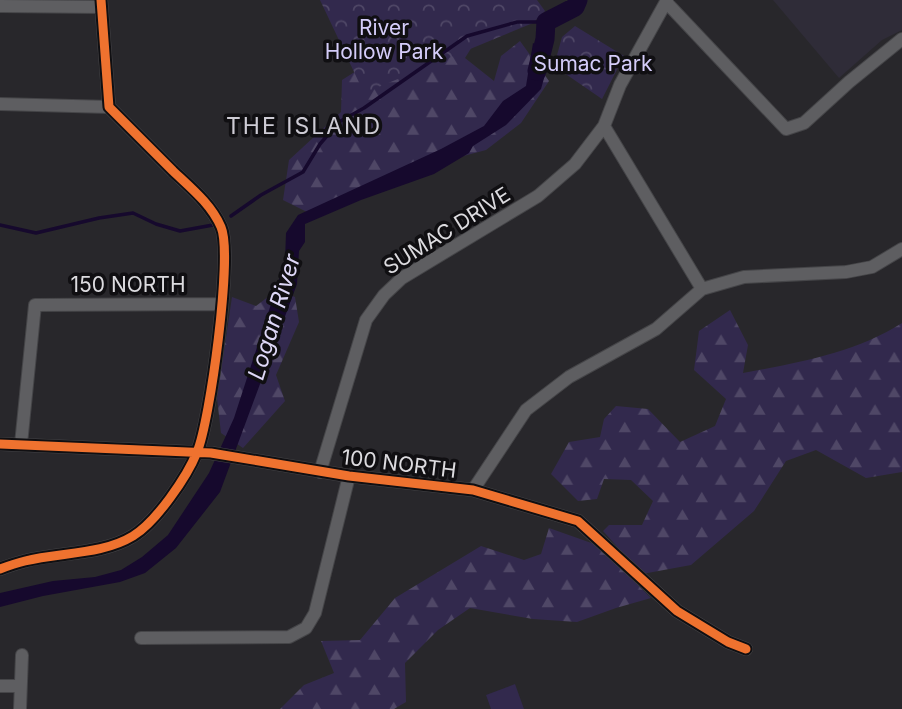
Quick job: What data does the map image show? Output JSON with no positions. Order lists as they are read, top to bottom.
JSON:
{
  "streets": {
    "street": ["SUMAC DRIVE", "150 NORTH", "100 NORTH"]
  },
  "crossings": [
    ["SUMAC DRIVE", "100 NORTH"],
    ["150 NORTH", "100 NORTH"]
  ],
  "districts": ["THE ISLAND"],
  "water": ["Logan River"],
  "parks": ["River Hollow Park", "Sumac Park"]
}
